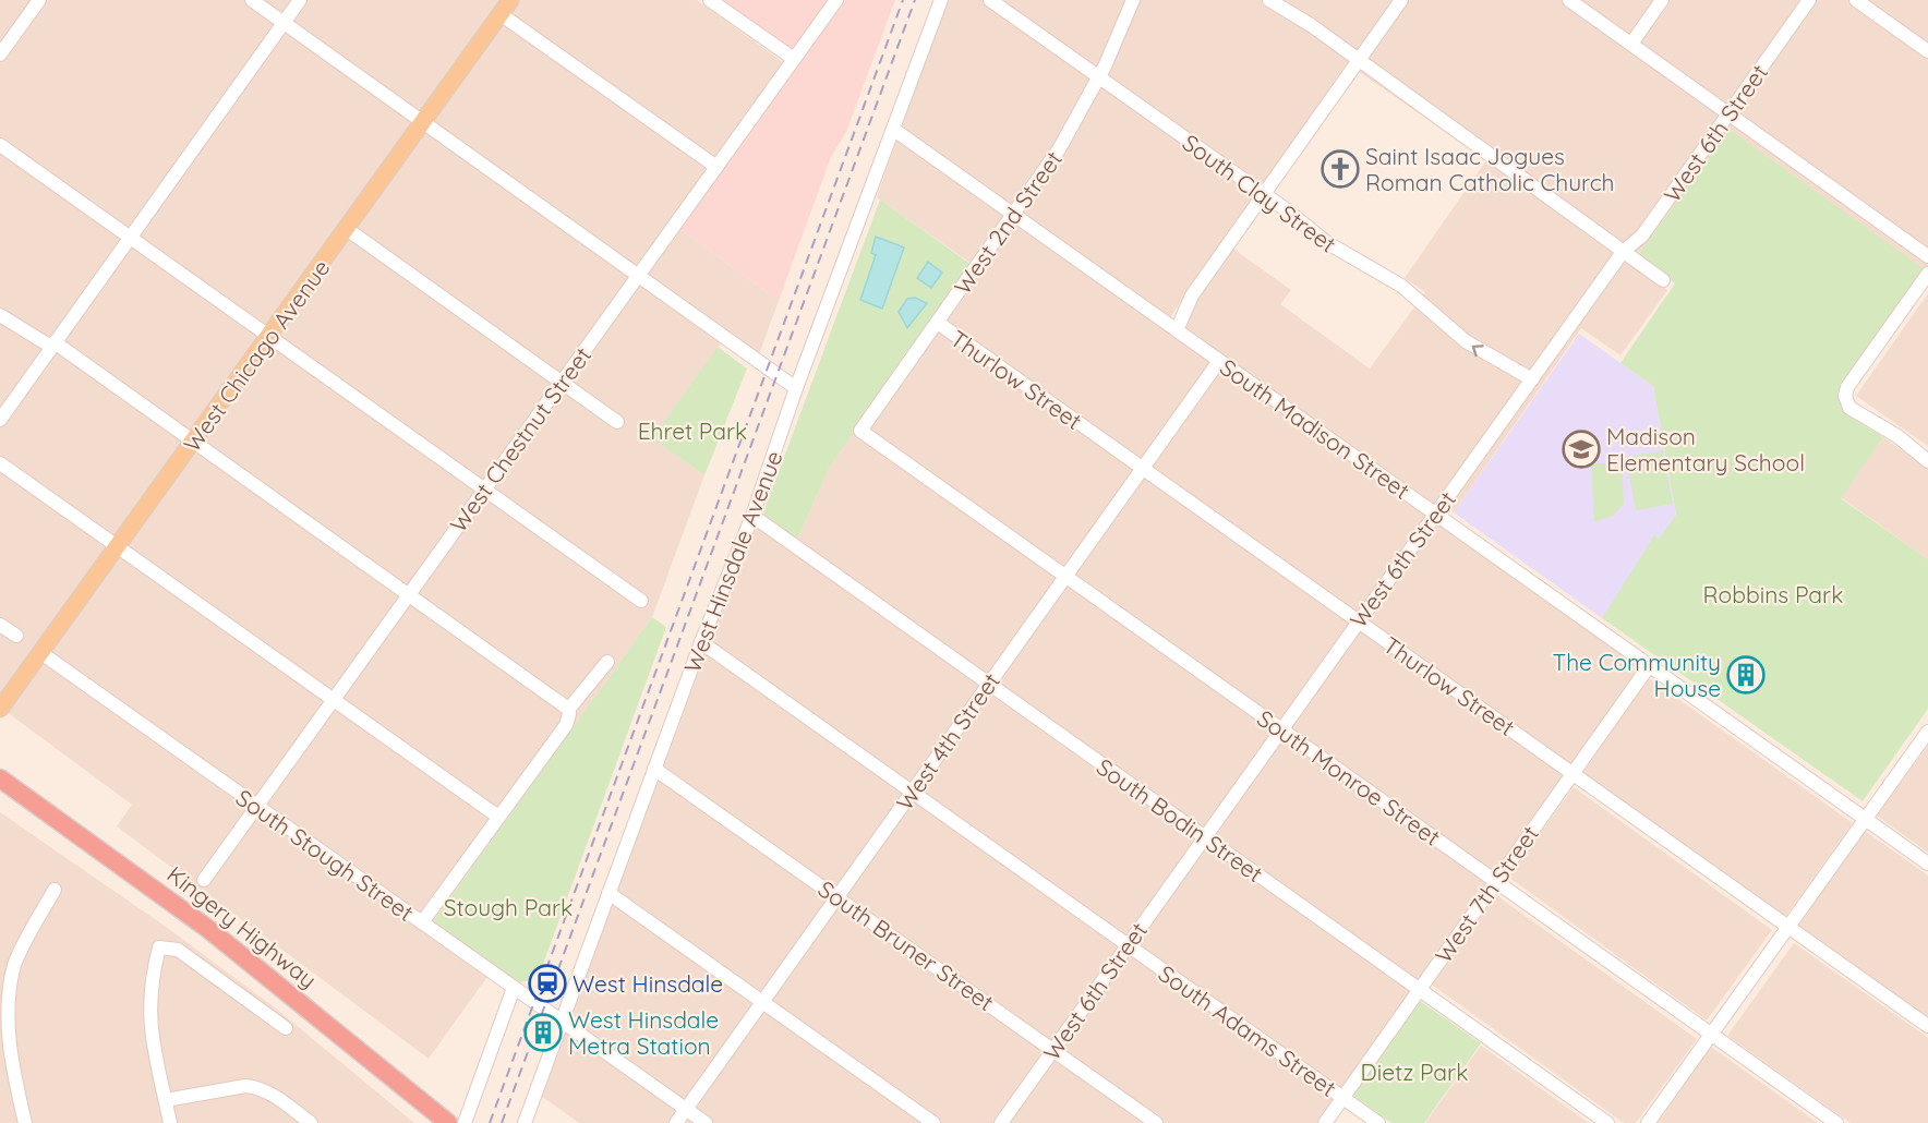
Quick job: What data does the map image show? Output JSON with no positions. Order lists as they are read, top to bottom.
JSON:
{
  "streets": {
    "highway": ["Kingery Highway"],
    "main road": ["West Chicago Avenue"],
    "street": [
      "West 6th Street",
      "South Clay Street",
      "West 2nd Street",
      "Thurlow Street",
      "South Madison Street",
      "West Chestnut Street",
      "West Hinsdale Avenue",
      "West 4th Street",
      "South Monroe Street",
      "South Bodin Street",
      "South Stough Street",
      "West 7th Street",
      "South Bruner Street",
      "South Adams Street"
    ]
  },
  "crossings": [
    ["West 6th Street", "South Clay Street"],
    ["West 6th Street", "Thurlow Street"],
    ["West 6th Street", "South Madison Street"],
    ["West 6th Street", "South Monroe Street"],
    ["West 6th Street", "South Bodin Street"],
    ["West 6th Street", "South Bruner Street"],
    ["West 6th Street", "South Adams Street"],
    ["South Clay Street", "West 2nd Street"],
    ["West 2nd Street", "Thurlow Street"],
    ["West 2nd Street", "South Madison Street"],
    ["West 2nd Street", "South Monroe Street"],
    ["West Chicago Avenue", "South Stough Street"],
    ["Thurlow Street", "West 4th Street"],
    ["Thurlow Street", "West 7th Street"],
    ["South Madison Street", "West Hinsdale Avenue"],
    ["South Madison Street", "West 4th Street"],
    ["South Madison Street", "West 7th Street"],
    ["West Chestnut Street", "South Stough Street"],
    ["West Hinsdale Avenue", "South Bodin Street"],
    ["West Hinsdale Avenue", "South Stough Street"],
    ["West Hinsdale Avenue", "South Bruner Street"],
    ["West Hinsdale Avenue", "South Adams Street"],
    ["West 4th Street", "South Monroe Street"],
    ["West 4th Street", "South Bodin Street"],
    ["West 4th Street", "South Stough Street"],
    ["West 4th Street", "South Bruner Street"],
    ["West 4th Street", "South Adams Street"],
    ["South Monroe Street", "West 7th Street"],
    ["South Bodin Street", "West 7th Street"],
    ["West 7th Street", "South Adams Street"]
  ],
  "one_way": ["South Clay Street"],
  "parks": [
    "Ehret Park",
    "Robbins Park",
    "Stough Park",
    "Dietz Park"
  ],
  "places": {
    "church": ["Saint Isaac Jogues Roman Catholic Church"],
    "school or university": ["Madison Elementary School"],
    "building": ["The Community House", "West Hinsdale Metra Station"],
    "station": ["West Hinsdale"]
  }
}
